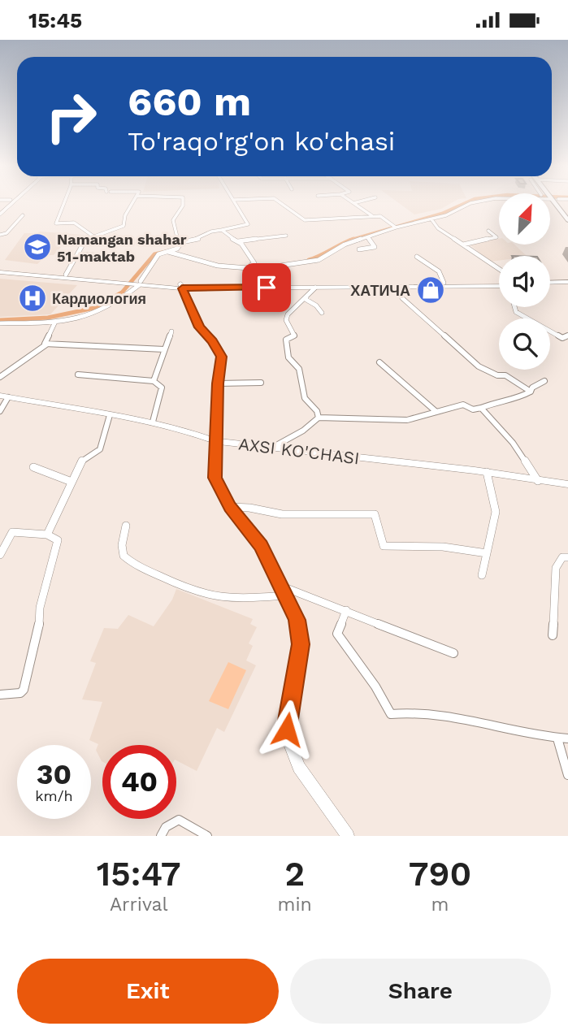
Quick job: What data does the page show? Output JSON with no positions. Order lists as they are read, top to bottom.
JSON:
{
  "streets": {
    "main road": ["AXSI KO'CHASI"]
  },
  "places": {
    "school or university": ["Namangan shahar 51-maktab"],
    "shop": ["ХАТИЧА"],
    "hospital": ["Кардиология"]
  },
  "north": "top right",
  "page": {
    "status": "15:45",
    "turn": ["660 m", "To'raqo'rg'on ko'chasi"],
    "speed": "30 km/h",
    "limit": "40",
    "eta": [
      "15:47",
      "Arrival",
      "2",
      "min",
      "790",
      "m"
    ],
    "buttons": ["Exit", "Share"]
  }
}
